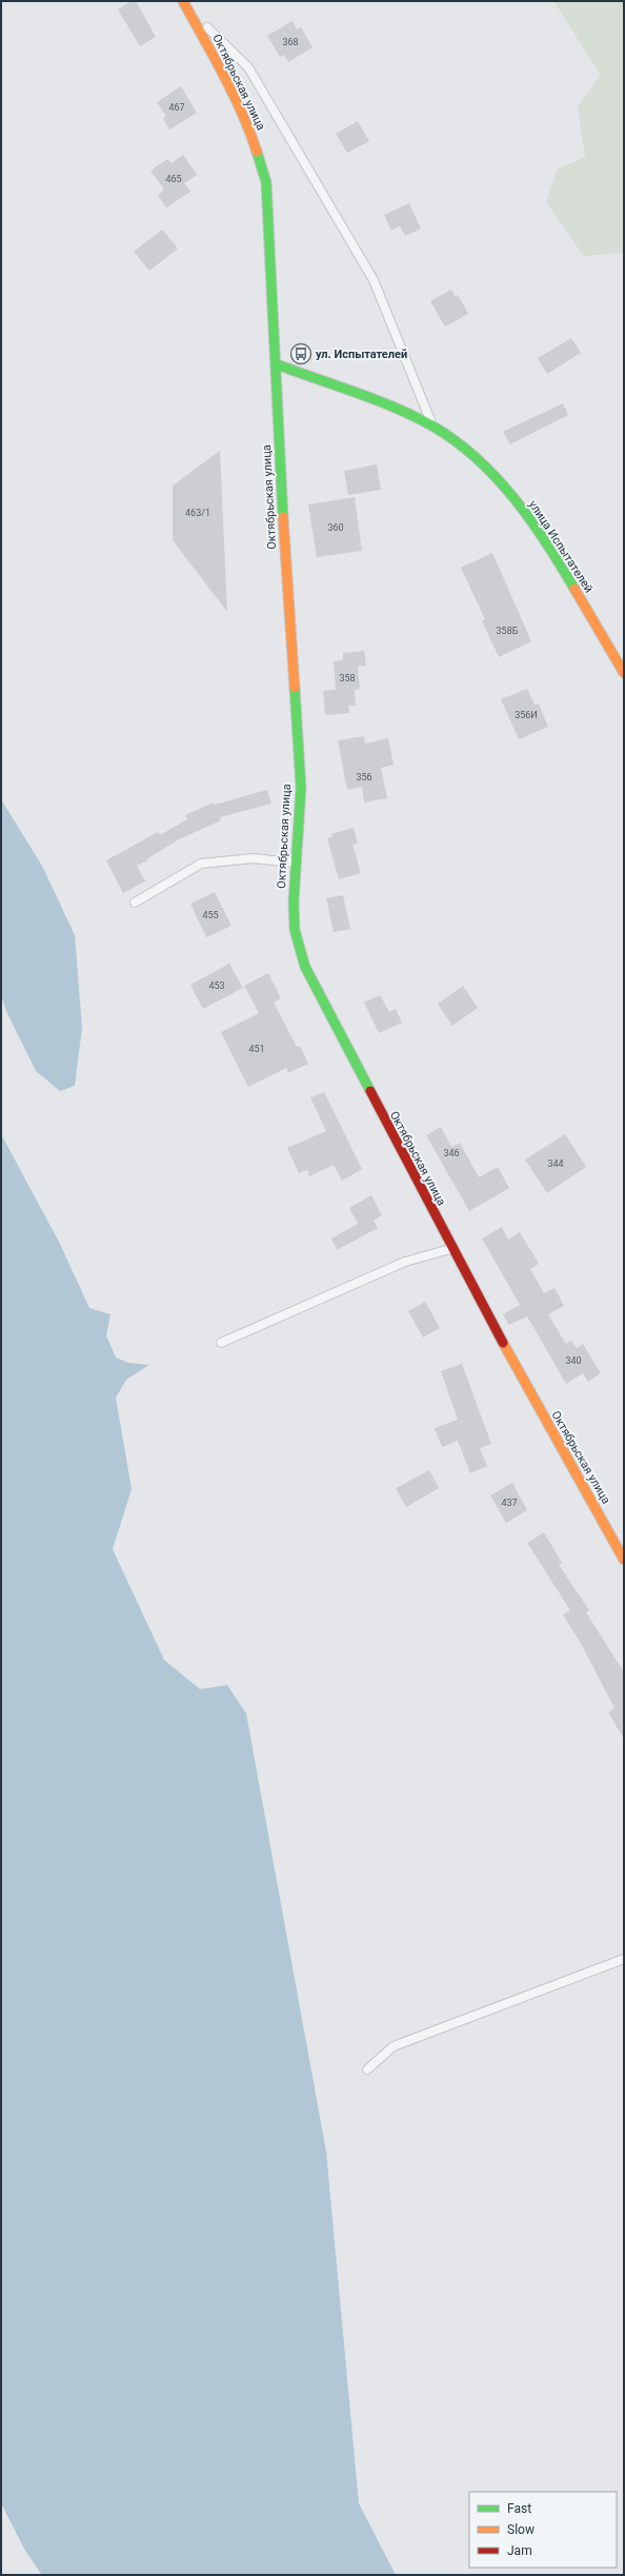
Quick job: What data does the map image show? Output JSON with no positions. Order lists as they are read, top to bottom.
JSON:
{
  "streets": {
    "street": ["Октябрьская улица", "улица Испытателей"]
  },
  "crossings": [
    ["Октябрьская улица", "улица Испытателей"]
  ],
  "places": {
    "bus stop": ["ул. Испытателей"]
  },
  "house_numbers": [
    "368",
    "467",
    "465",
    "463/1",
    "360",
    "358Б",
    "358",
    "356И",
    "356",
    "455",
    "453",
    "451",
    "346",
    "344",
    "340",
    "437"
  ],
  "legend": ["Fast", "Slow", "Jam"]
}
